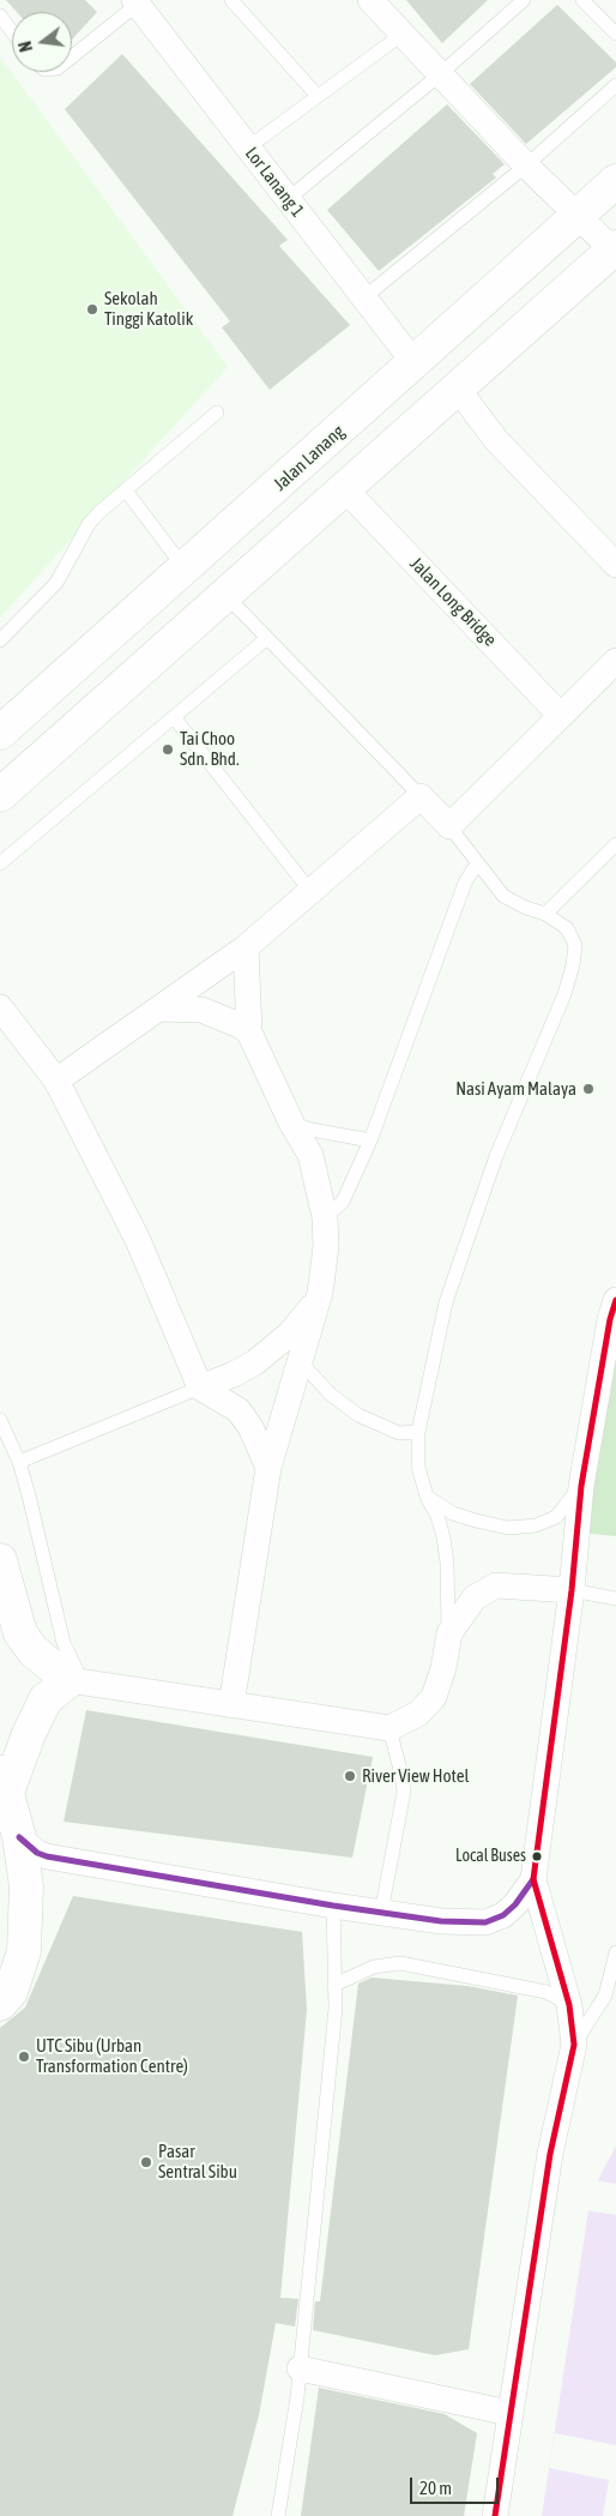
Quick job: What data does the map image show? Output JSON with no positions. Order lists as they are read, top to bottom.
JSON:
{
  "streets": {
    "main road": ["Jalan Lanang"],
    "street": ["Lor Lanang 1", "Jalan Long Bridge"]
  },
  "crossings": [
    ["Lor Lanang 1", "Jalan Lanang"]
  ],
  "places": [
    "Sekolah Tinggi Katolik",
    "Tai Choo Sdn. Bhd.",
    "Nasi Ayam Malaya",
    "River View Hotel",
    "Local Buses",
    "UTC Sibu (Urban Transformation Centre)",
    "Pasar Sentral Sibu"
  ],
  "scale_bar": "20 m",
  "north": "left"
}
